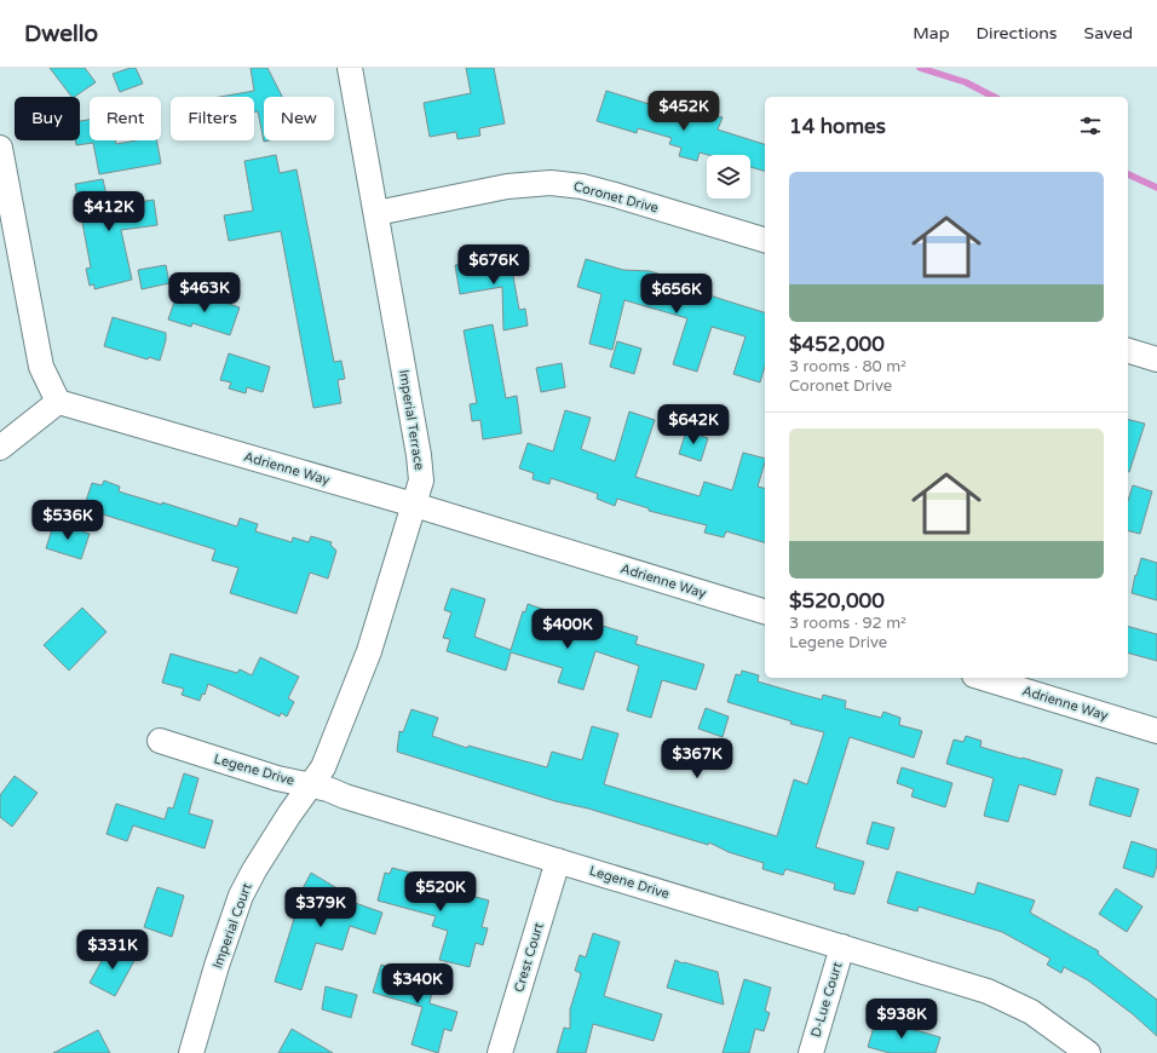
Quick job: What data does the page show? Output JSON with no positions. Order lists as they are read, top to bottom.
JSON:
{
  "streets": {
    "street": [
      "Coronet Drive",
      "Imperial Terrace",
      "Adrienne Way",
      "Legene Drive",
      "Imperial Court",
      "Crest Court",
      "D-Lue Court"
    ]
  },
  "crossings": [
    ["Coronet Drive", "Imperial Terrace"],
    ["Imperial Terrace", "Adrienne Way"],
    ["Imperial Terrace", "Legene Drive"],
    ["Imperial Terrace", "Imperial Court"],
    ["Legene Drive", "Imperial Court"],
    ["Legene Drive", "Crest Court"],
    ["Legene Drive", "D-Lue Court"]
  ],
  "page": {
    "header": "Dwello",
    "nav": ["Map", "Directions", "Saved"],
    "price": [
      "$452K",
      "$412K",
      "$676K",
      "$463K",
      "$656K",
      "$642K",
      "$536K",
      "$400K",
      "$367K",
      "$520K",
      "$379K",
      "$331K",
      "$340K",
      "$938K"
    ],
    "chip": [
      "Buy",
      "Rent",
      "Filters",
      "New"
    ],
    "heading": "14 homes",
    "list": [
      {
        "name": "$452,000",
        "note": "3 rooms · 80 m² · Coronet Drive"
      },
      {
        "name": "$520,000",
        "note": "3 rooms · 92 m² · Legene Drive"
      }
    ]
  }
}
